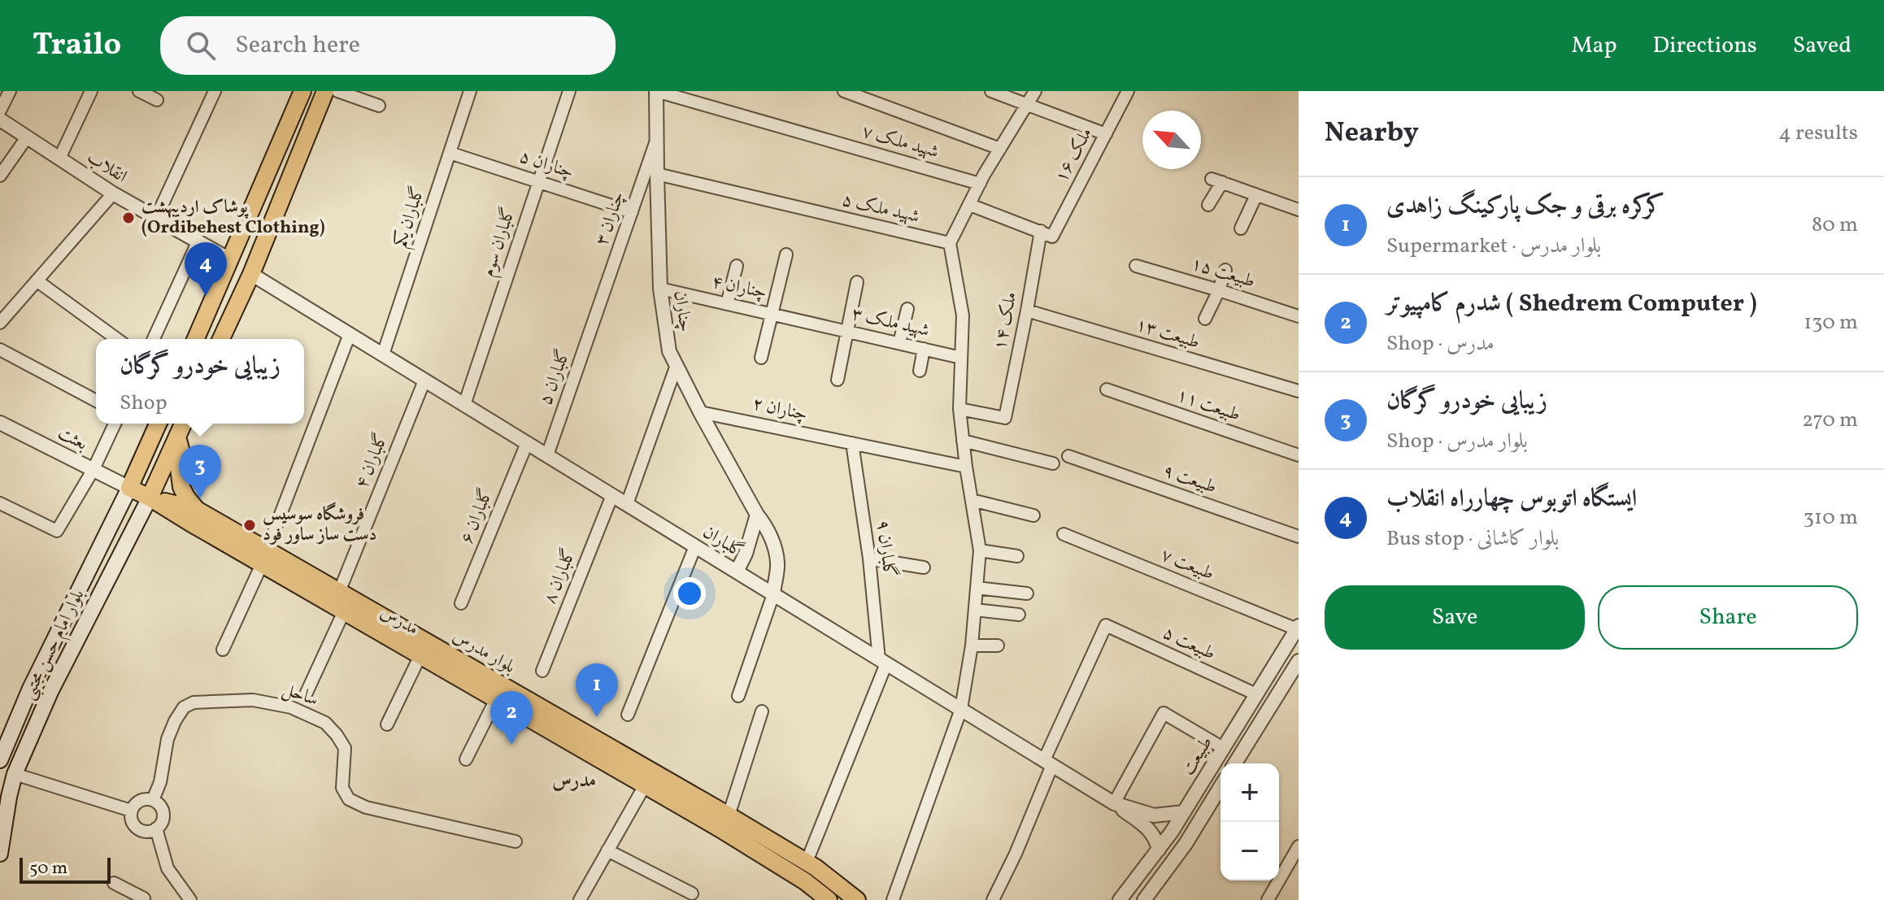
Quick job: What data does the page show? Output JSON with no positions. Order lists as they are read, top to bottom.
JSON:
{
  "streets": {
    "main road": ["مدرس", "بلوار امام حسن مجتبی", "بلوار مدرس"],
    "street": [
      "شهید ملک ۷",
      "ملک ۱۶",
      "۵ چناران",
      "انقلاب",
      "شهید ملک ۵",
      "گلباران یکم",
      "چناران ۳",
      "گلباران سوم",
      "طبیعت ۱۵",
      "۴ چناران",
      "چناران",
      "ملک ۱۴",
      "۳ شهید ملک",
      "طبیعت ۱۳",
      "گلباران ۵",
      "طبیعت ۱۱",
      "۲ چناران",
      "بعثت",
      "گلباران ۴",
      "طبیعت ۹",
      "گلباران ۶",
      "گلباران",
      "۹ گلباران",
      "طبیعت ۷",
      "گلباران ۸",
      "۵ طبیعت",
      "ساحل",
      "طبیعت"
    ]
  },
  "crossings": [
    ["شهید ملک ۷", "چناران"],
    ["ملک ۱۶", "ملک ۱۴"],
    ["۵ چناران", "گلباران یکم"],
    ["۵ چناران", "چناران ۳"],
    ["۵ چناران", "گلباران سوم"],
    ["شهید ملک ۵", "چناران"],
    ["گلباران یکم", "گلباران"],
    ["چناران ۳", "چناران"],
    ["چناران ۳", "گلباران ۵"],
    ["گلباران سوم", "گلباران"],
    ["۴ چناران", "چناران"],
    ["۴ چناران", "۳ شهید ملک"],
    ["چناران", "۲ چناران"],
    ["چناران", "گلباران"],
    ["ملک ۱۴", "طبیعت ۱۳"],
    ["گلباران ۵", "گلباران"],
    ["۲ چناران", "۹ گلباران"],
    ["بعثت", "بلوار امام حسن مجتبی"],
    ["گلباران ۴", "گلباران"],
    ["گلباران ۴", "بلوار مدرس"],
    ["گلباران ۶", "گلباران"],
    ["گلباران", "۹ گلباران"],
    ["گلباران", "گلباران ۸"],
    ["گلباران", "۵ طبیعت"],
    ["گلباران", "طبیعت"],
    ["طبیعت ۷", "طبیعت"],
    ["مدرس", "بلوار امام حسن مجتبی"],
    ["مدرس", "بلوار مدرس"],
    ["۵ طبیعت", "طبیعت"],
    ["بلوار امام حسن مجتبی", "بلوار مدرس"]
  ],
  "districts": ["مدرس"],
  "places": ["پوشاک اردیبهشت (Ordibehest Clothing)", "فروشگاه سوسیس دست ساز ساور فود"],
  "scale_bar": "50 m",
  "north": "top left",
  "page": {
    "header": "Trailo",
    "search": "Search here",
    "nav": ["Map", "Directions", "Saved"],
    "heading": ["Nearby", "4 results"],
    "list": [
      {
        "mark": "1",
        "name": "کرکره برقی و جک پارکینگ زاهدی",
        "note": "Supermarket · بلوار مدرس",
        "value": "80 m"
      },
      {
        "mark": "2",
        "name": "شدرم کامپیوتر ( Shedrem Computer )",
        "note": "Shop · مدرس",
        "value": "130 m"
      },
      {
        "mark": "3",
        "name": "زیبایی خودرو گرگان",
        "note": "Shop · بلوار مدرس",
        "value": "270 m"
      },
      {
        "mark": "4",
        "name": "ایستگاه اتوبوس چهارراه انقلاب",
        "note": "Bus stop · بلوار کاشانی",
        "value": "310 m"
      }
    ],
    "pins": [
      "4",
      "3",
      "1",
      "2"
    ],
    "popup": ["زیبایی خودرو گرگان", "Shop"],
    "buttons": ["Save", "Share"],
    "map_buttons": ["+", "−"],
    "scale": "50 m"
  }
}
